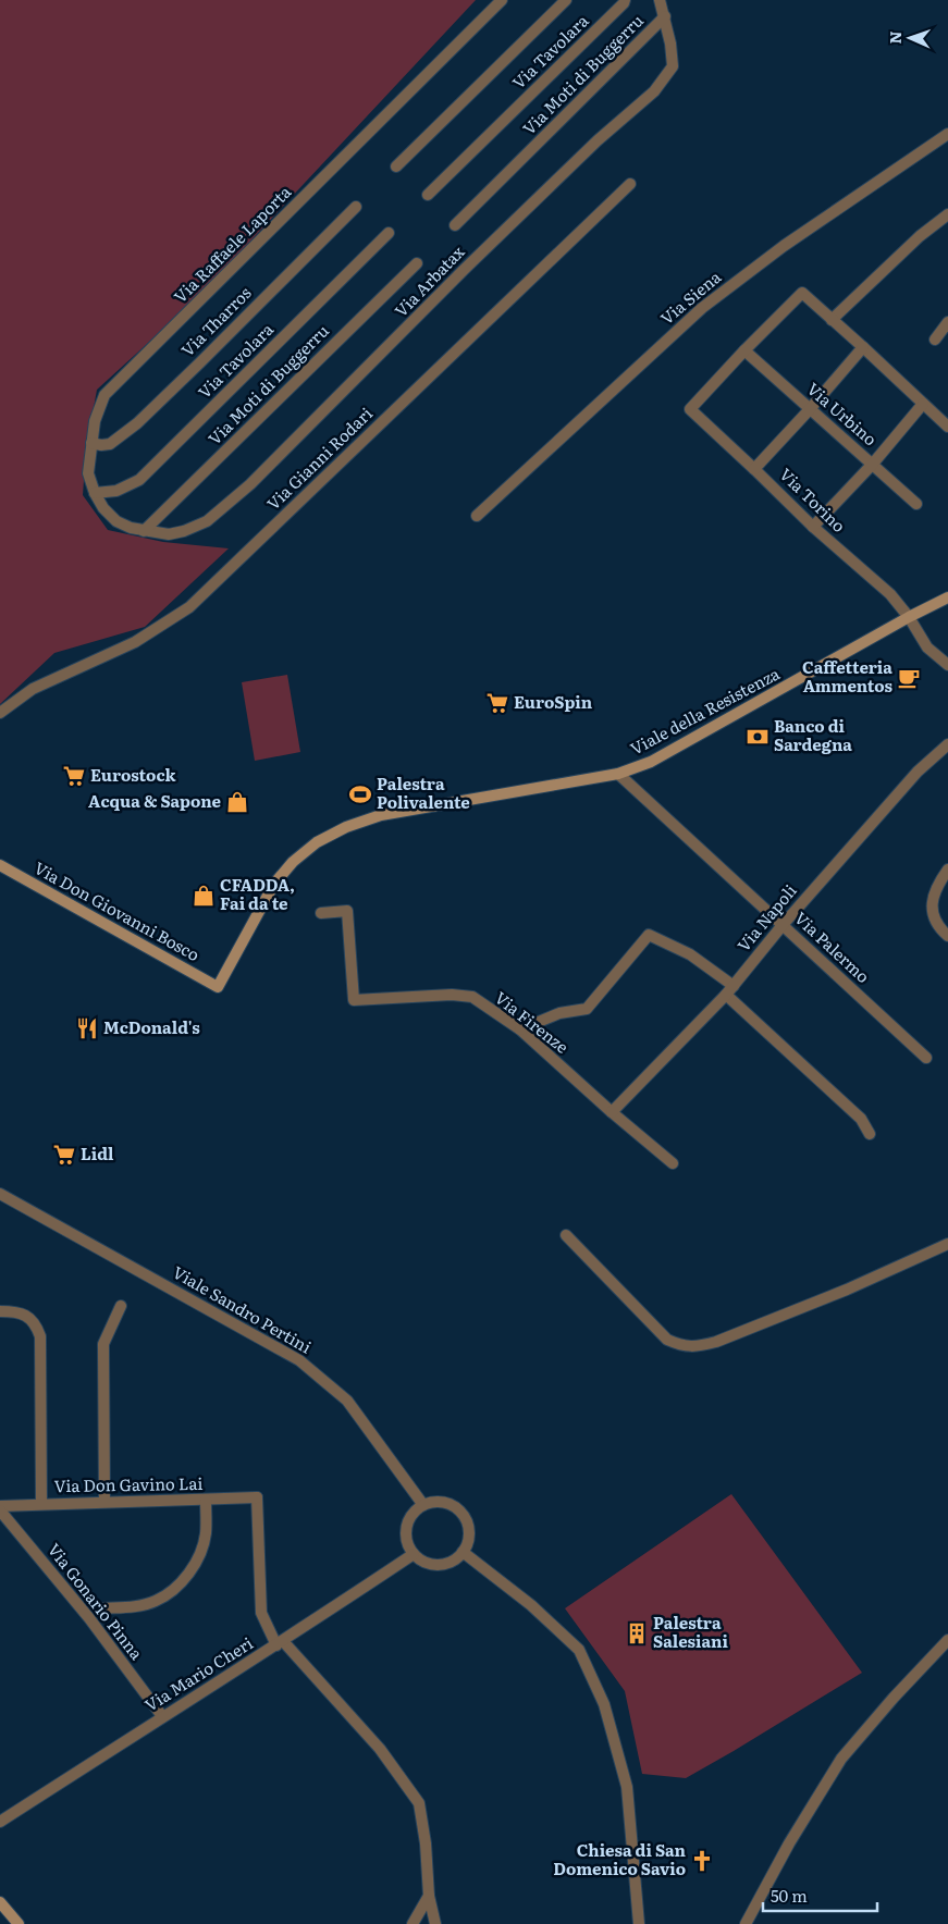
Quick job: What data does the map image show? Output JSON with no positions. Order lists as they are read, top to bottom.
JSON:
{
  "streets": {
    "main road": ["Viale della Resistenza", "Via Don Giovanni Bosco"],
    "street": [
      "Via Tavolara",
      "Via Moti di Buggerru",
      "Via Raffaele Laporta",
      "Via Arbatax",
      "Via Siena",
      "Via Tharros",
      "Via Urbino",
      "Via Gianni Rodari",
      "Via Torino",
      "Via Napoli",
      "Via Palermo",
      "Via Firenze",
      "Viale Sandro Pertini",
      "Via Don Gavino Lai",
      "Via Gonario Pinna",
      "Via Mario Cheri"
    ]
  },
  "crossings": [
    ["Via Tavolara", "Via Raffaele Laporta"],
    ["Via Moti di Buggerru", "Via Raffaele Laporta"],
    ["Via Moti di Buggerru", "Via Arbatax"],
    ["Via Raffaele Laporta", "Via Arbatax"],
    ["Via Raffaele Laporta", "Via Tharros"],
    ["Via Urbino", "Via Torino"],
    ["Via Torino", "Viale della Resistenza"],
    ["Viale della Resistenza", "Via Don Giovanni Bosco"],
    ["Viale della Resistenza", "Via Palermo"],
    ["Via Napoli", "Via Palermo"],
    ["Via Napoli", "Via Firenze"],
    ["Viale Sandro Pertini", "Via Mario Cheri"],
    ["Via Don Gavino Lai", "Via Gonario Pinna"],
    ["Via Don Gavino Lai", "Via Mario Cheri"],
    ["Via Gonario Pinna", "Via Mario Cheri"]
  ],
  "places": {
    "cafe": ["Caffetteria Ammentos"],
    "supermarket": ["EuroSpin", "Eurostock", "Lidl"],
    "bank": ["Banco di Sardegna"],
    "sports": ["Palestra Polivalente"],
    "shop": ["Acqua & Sapone", "CFADDA, Fai da te"],
    "restaurant": ["McDonald's"],
    "building": ["Palestra Salesiani"],
    "church": ["Chiesa di San Domenico Savio"]
  },
  "scale_bar": "50 m",
  "north": "left"
}
